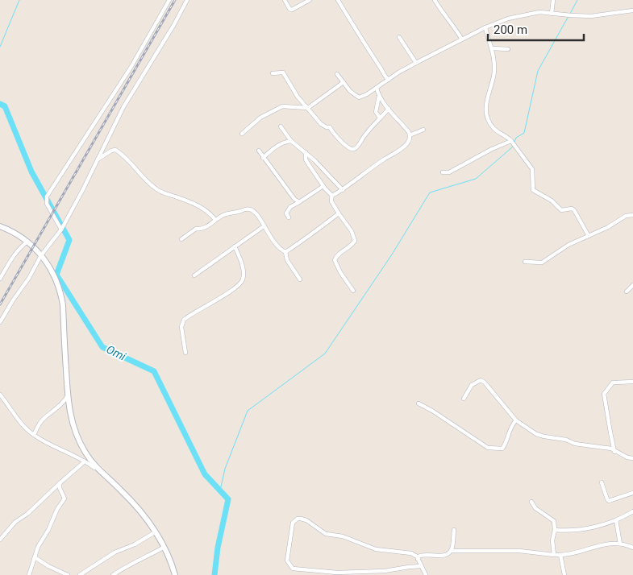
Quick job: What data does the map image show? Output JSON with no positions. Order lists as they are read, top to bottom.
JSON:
{
  "water": ["Omi"],
  "scale_bar": "200 m"
}
